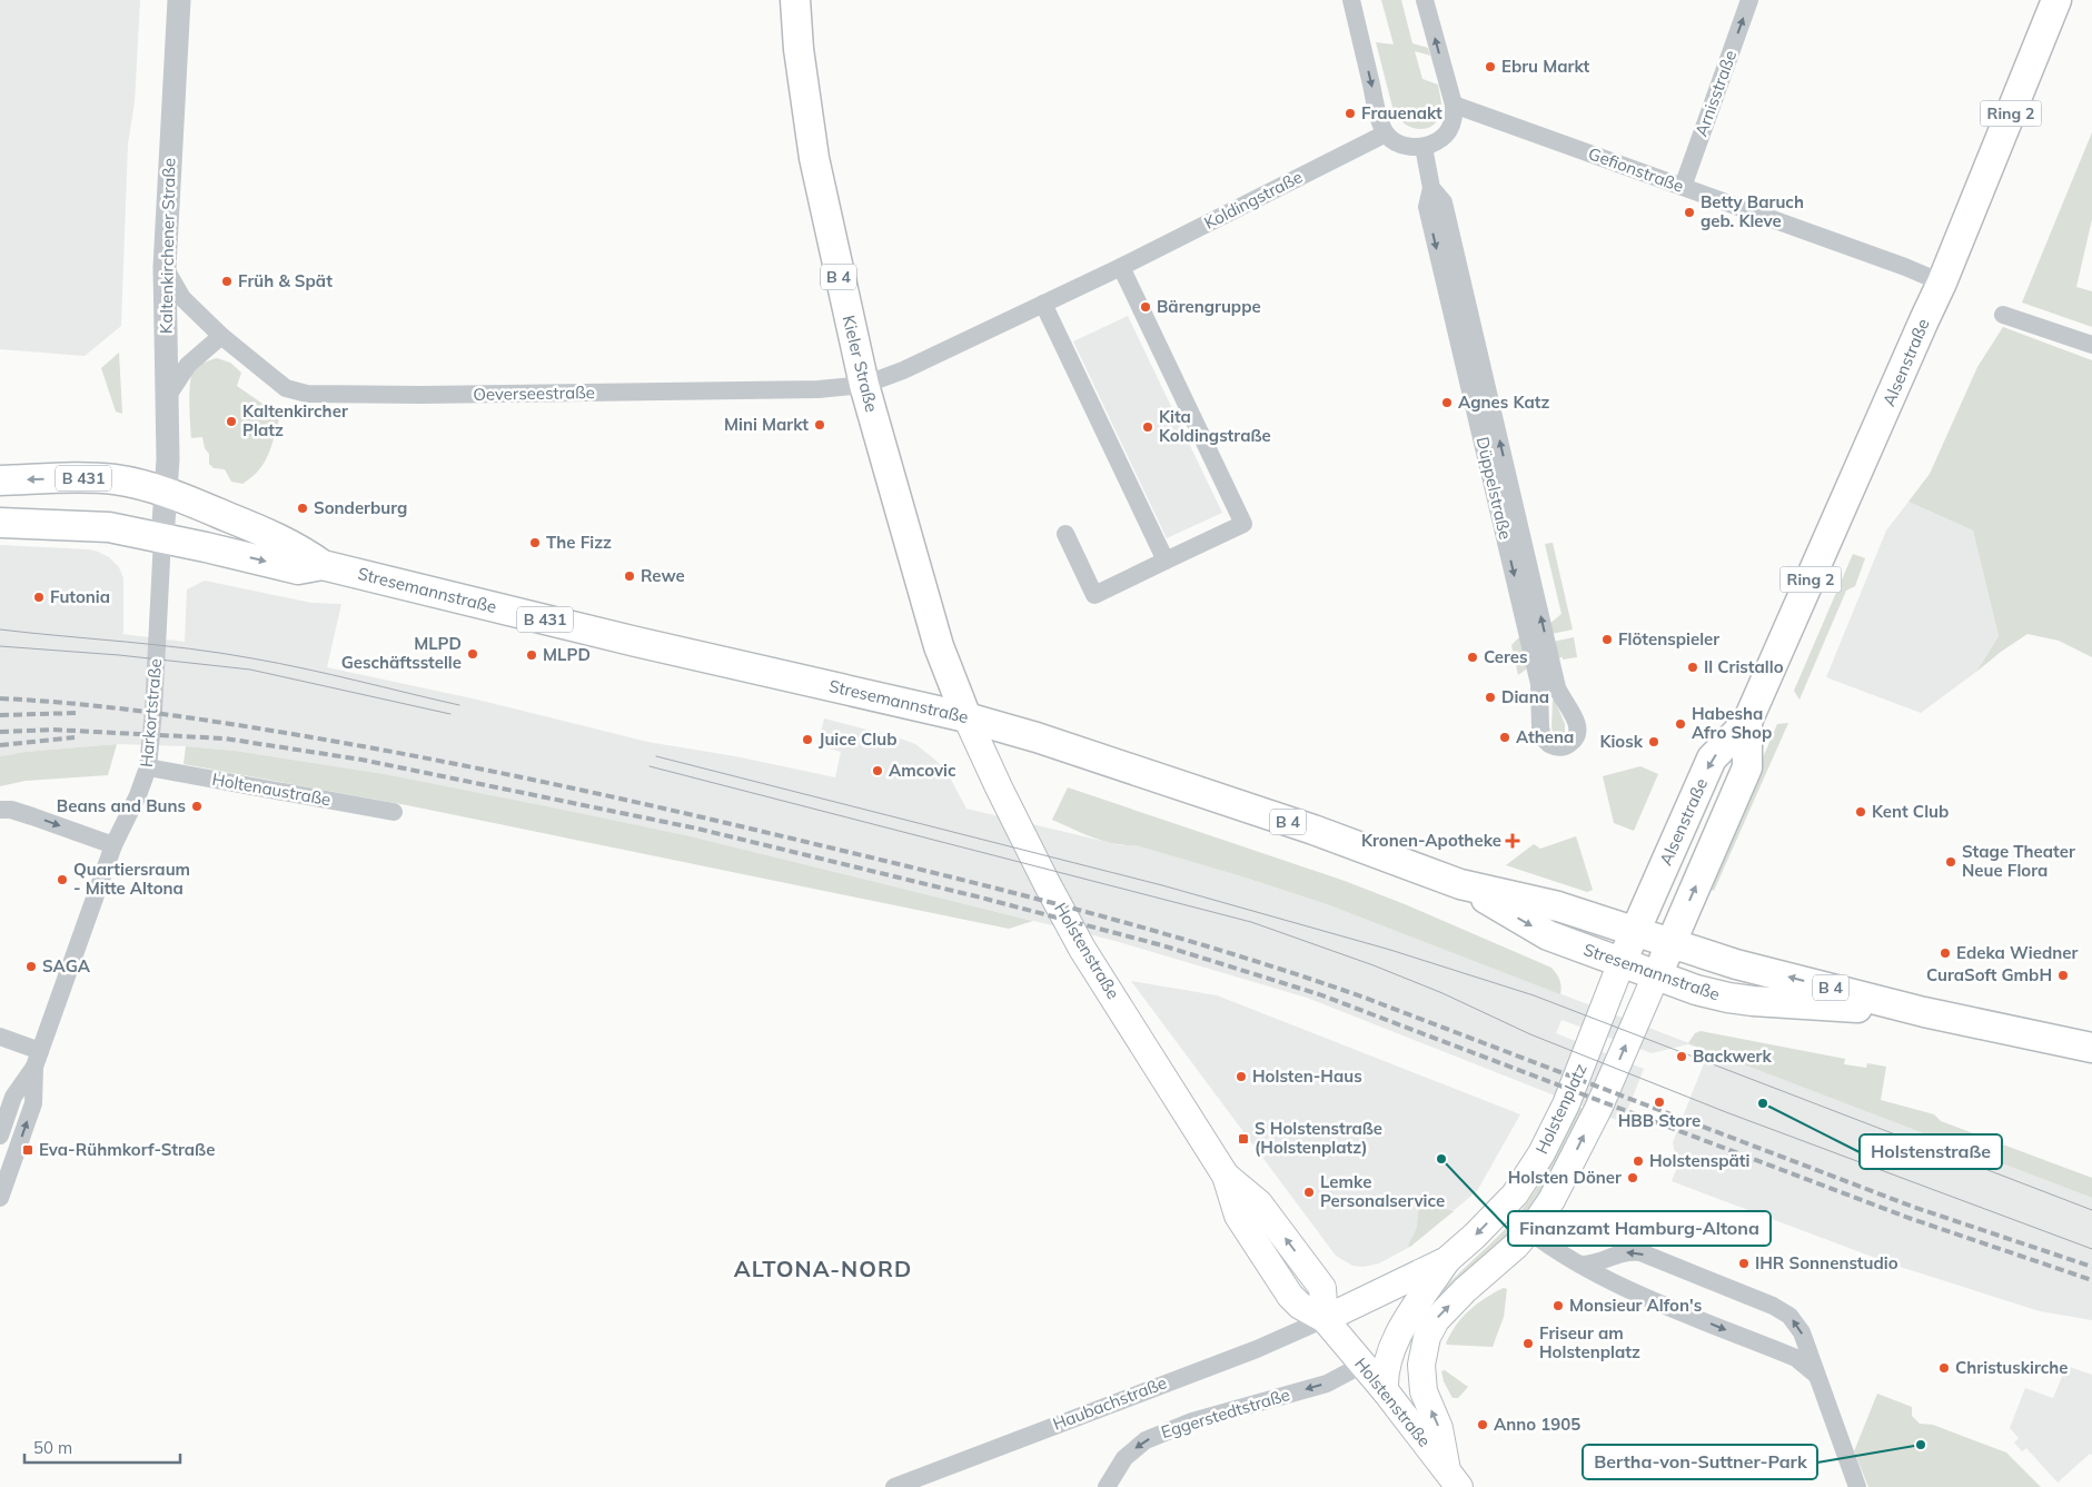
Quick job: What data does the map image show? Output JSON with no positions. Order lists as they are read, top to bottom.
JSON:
{
  "streets": {
    "main road": [
      "Ring 2",
      "B 4",
      "Alsenstraße",
      "Kieler Straße",
      "B 431",
      "Stresemannstraße",
      "Holstenstraße",
      "Holstenplatz"
    ],
    "street": [
      "Arnisstraße",
      "Gefionstraße",
      "Koldingstraße",
      "Kaltenkirchener Straße",
      "Oeverseestraße",
      "Düppelstraße",
      "Harkortstraße",
      "Holtenaustraße",
      "Haubachstraße",
      "Eggerstedtstraße"
    ]
  },
  "crossings": [
    ["Arnisstraße", "Gefionstraße"],
    ["Gefionstraße", "Alsenstraße"],
    ["Koldingstraße", "Kieler Straße"],
    ["Koldingstraße", "Oeverseestraße"],
    ["Kaltenkirchener Straße", "Oeverseestraße"],
    ["Kaltenkirchener Straße", "Stresemannstraße"],
    ["Kaltenkirchener Straße", "Harkortstraße"],
    ["Alsenstraße", "Stresemannstraße"],
    ["Alsenstraße", "Holstenplatz"],
    ["Kieler Straße", "Oeverseestraße"],
    ["Kieler Straße", "Stresemannstraße"],
    ["Kieler Straße", "Holstenstraße"],
    ["Stresemannstraße", "Harkortstraße"],
    ["Stresemannstraße", "Holstenstraße"],
    ["Stresemannstraße", "Holstenplatz"],
    ["Harkortstraße", "Holtenaustraße"],
    ["Holstenstraße", "Holstenplatz"],
    ["Holstenstraße", "Haubachstraße"],
    ["Holstenstraße", "Eggerstedtstraße"],
    ["Holstenplatz", "Haubachstraße"]
  ],
  "one_way": ["Arnisstraße", "Eggerstedtstraße"],
  "districts": ["ALTONA-NORD"],
  "places": {
    "other": [
      "Ebru Markt",
      "Frauenakt",
      "Betty Baruch geb. Kleve",
      "Früh & Spät",
      "Bärengruppe",
      "Agnes Katz",
      "Kaltenkircher Platz",
      "Mini Markt",
      "Kita Koldingstraße",
      "Sonderburg",
      "The Fizz",
      "Rewe",
      "Futonia",
      "Flötenspieler",
      "MLPD Geschäftsstelle",
      "MLPD",
      "Ceres",
      "Il Cristallo",
      "Diana",
      "Habesha Afro Shop",
      "Athena",
      "Juice Club",
      "Kiosk",
      "Amcovic",
      "Beans and Buns",
      "Kent Club",
      "Stage Theater Neue Flora",
      "Quartiersraum - Mitte Altona",
      "Edeka Wiedner",
      "SAGA",
      "CuraSoft GmbH",
      "Backwerk",
      "Holsten-Haus",
      "HBB Store",
      "Holstenstraße",
      "Finanzamt Hamburg-Altona",
      "Holstenspäti",
      "Holsten Döner",
      "Lemke Personalservice",
      "IHR Sonnenstudio",
      "Monsieur Alfon's",
      "Friseur am Holstenplatz",
      "Christuskirche",
      "Anno 1905",
      "Bertha-von-Suttner-Park"
    ],
    "health": ["Kronen-Apotheke"],
    "transit": ["S Holstenstraße (Holstenplatz)", "Eva-Rühmkorf-Straße"]
  },
  "scale_bar": "50 m"
}
